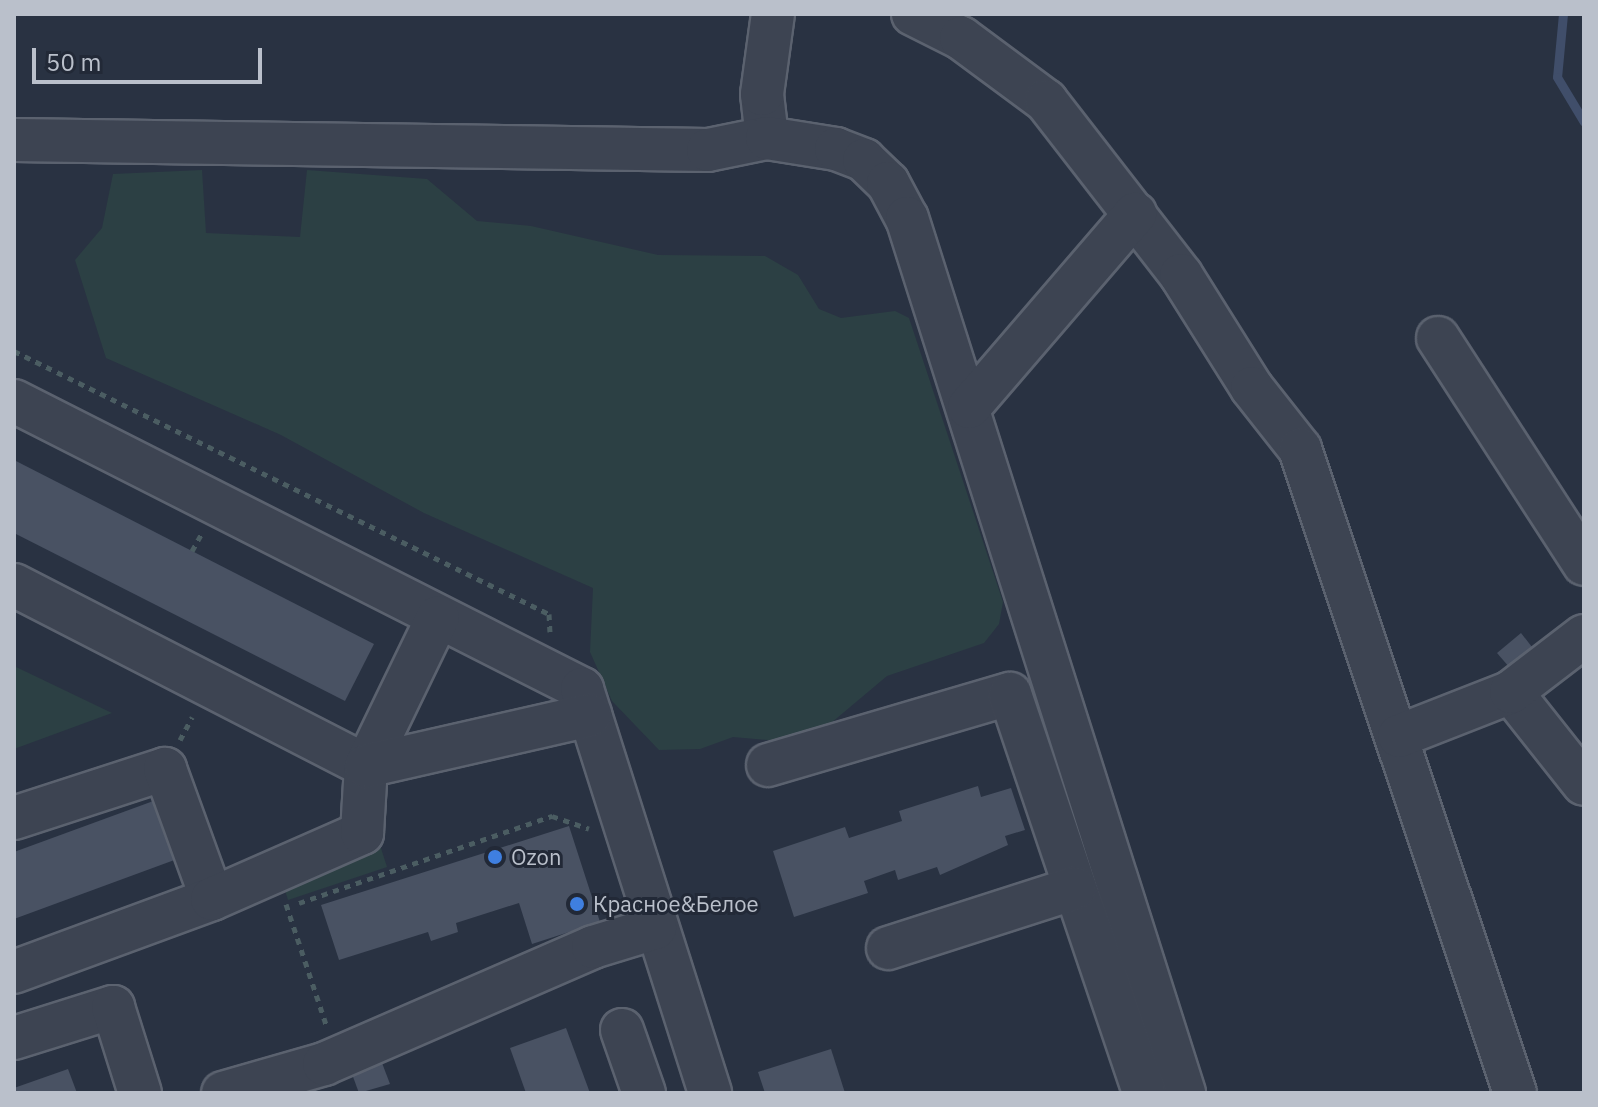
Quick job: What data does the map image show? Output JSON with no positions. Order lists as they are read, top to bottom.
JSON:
{
  "places": ["Ozon", "Красное&Белое"],
  "scale_bar": "50 m"
}
